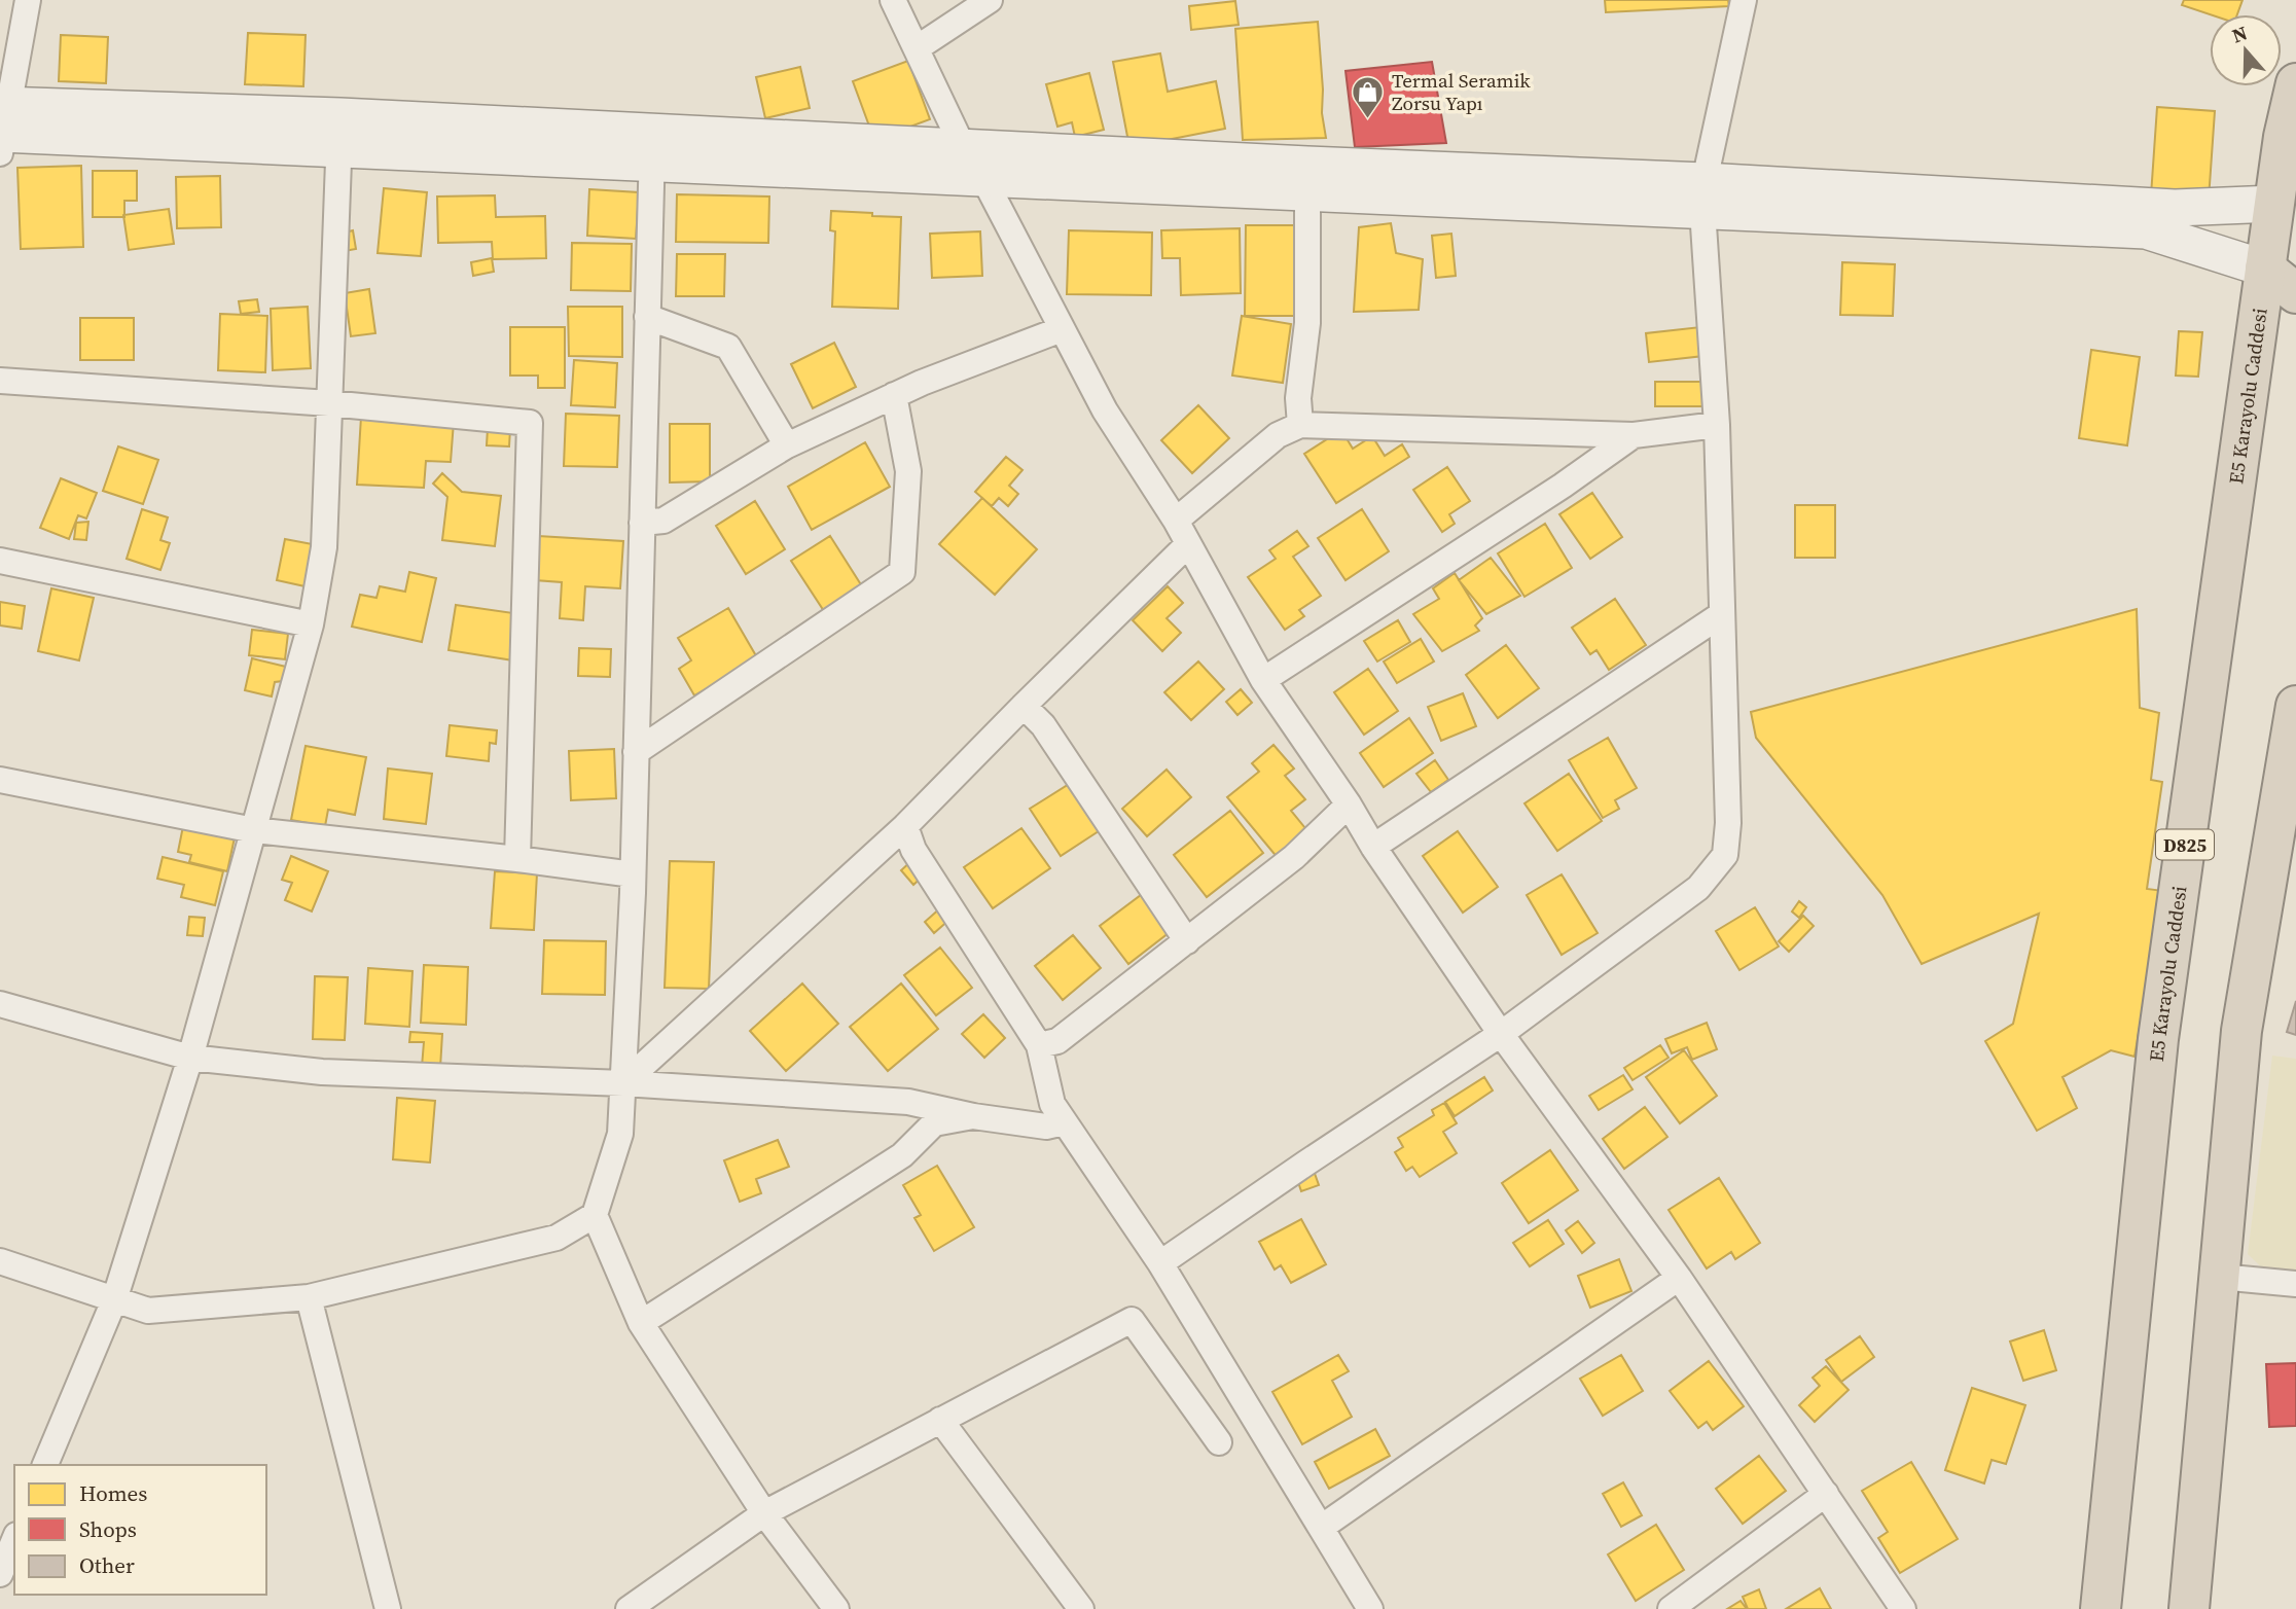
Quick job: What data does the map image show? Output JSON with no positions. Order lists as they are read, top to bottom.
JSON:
{
  "streets": {
    "highway": ["E5 Karayolu Caddesi", "D825"]
  },
  "places": {
    "shop": ["Termal Seramik Zorsu Yapı"]
  },
  "legend": ["Homes", "Shops", "Other"],
  "north": "top"
}
